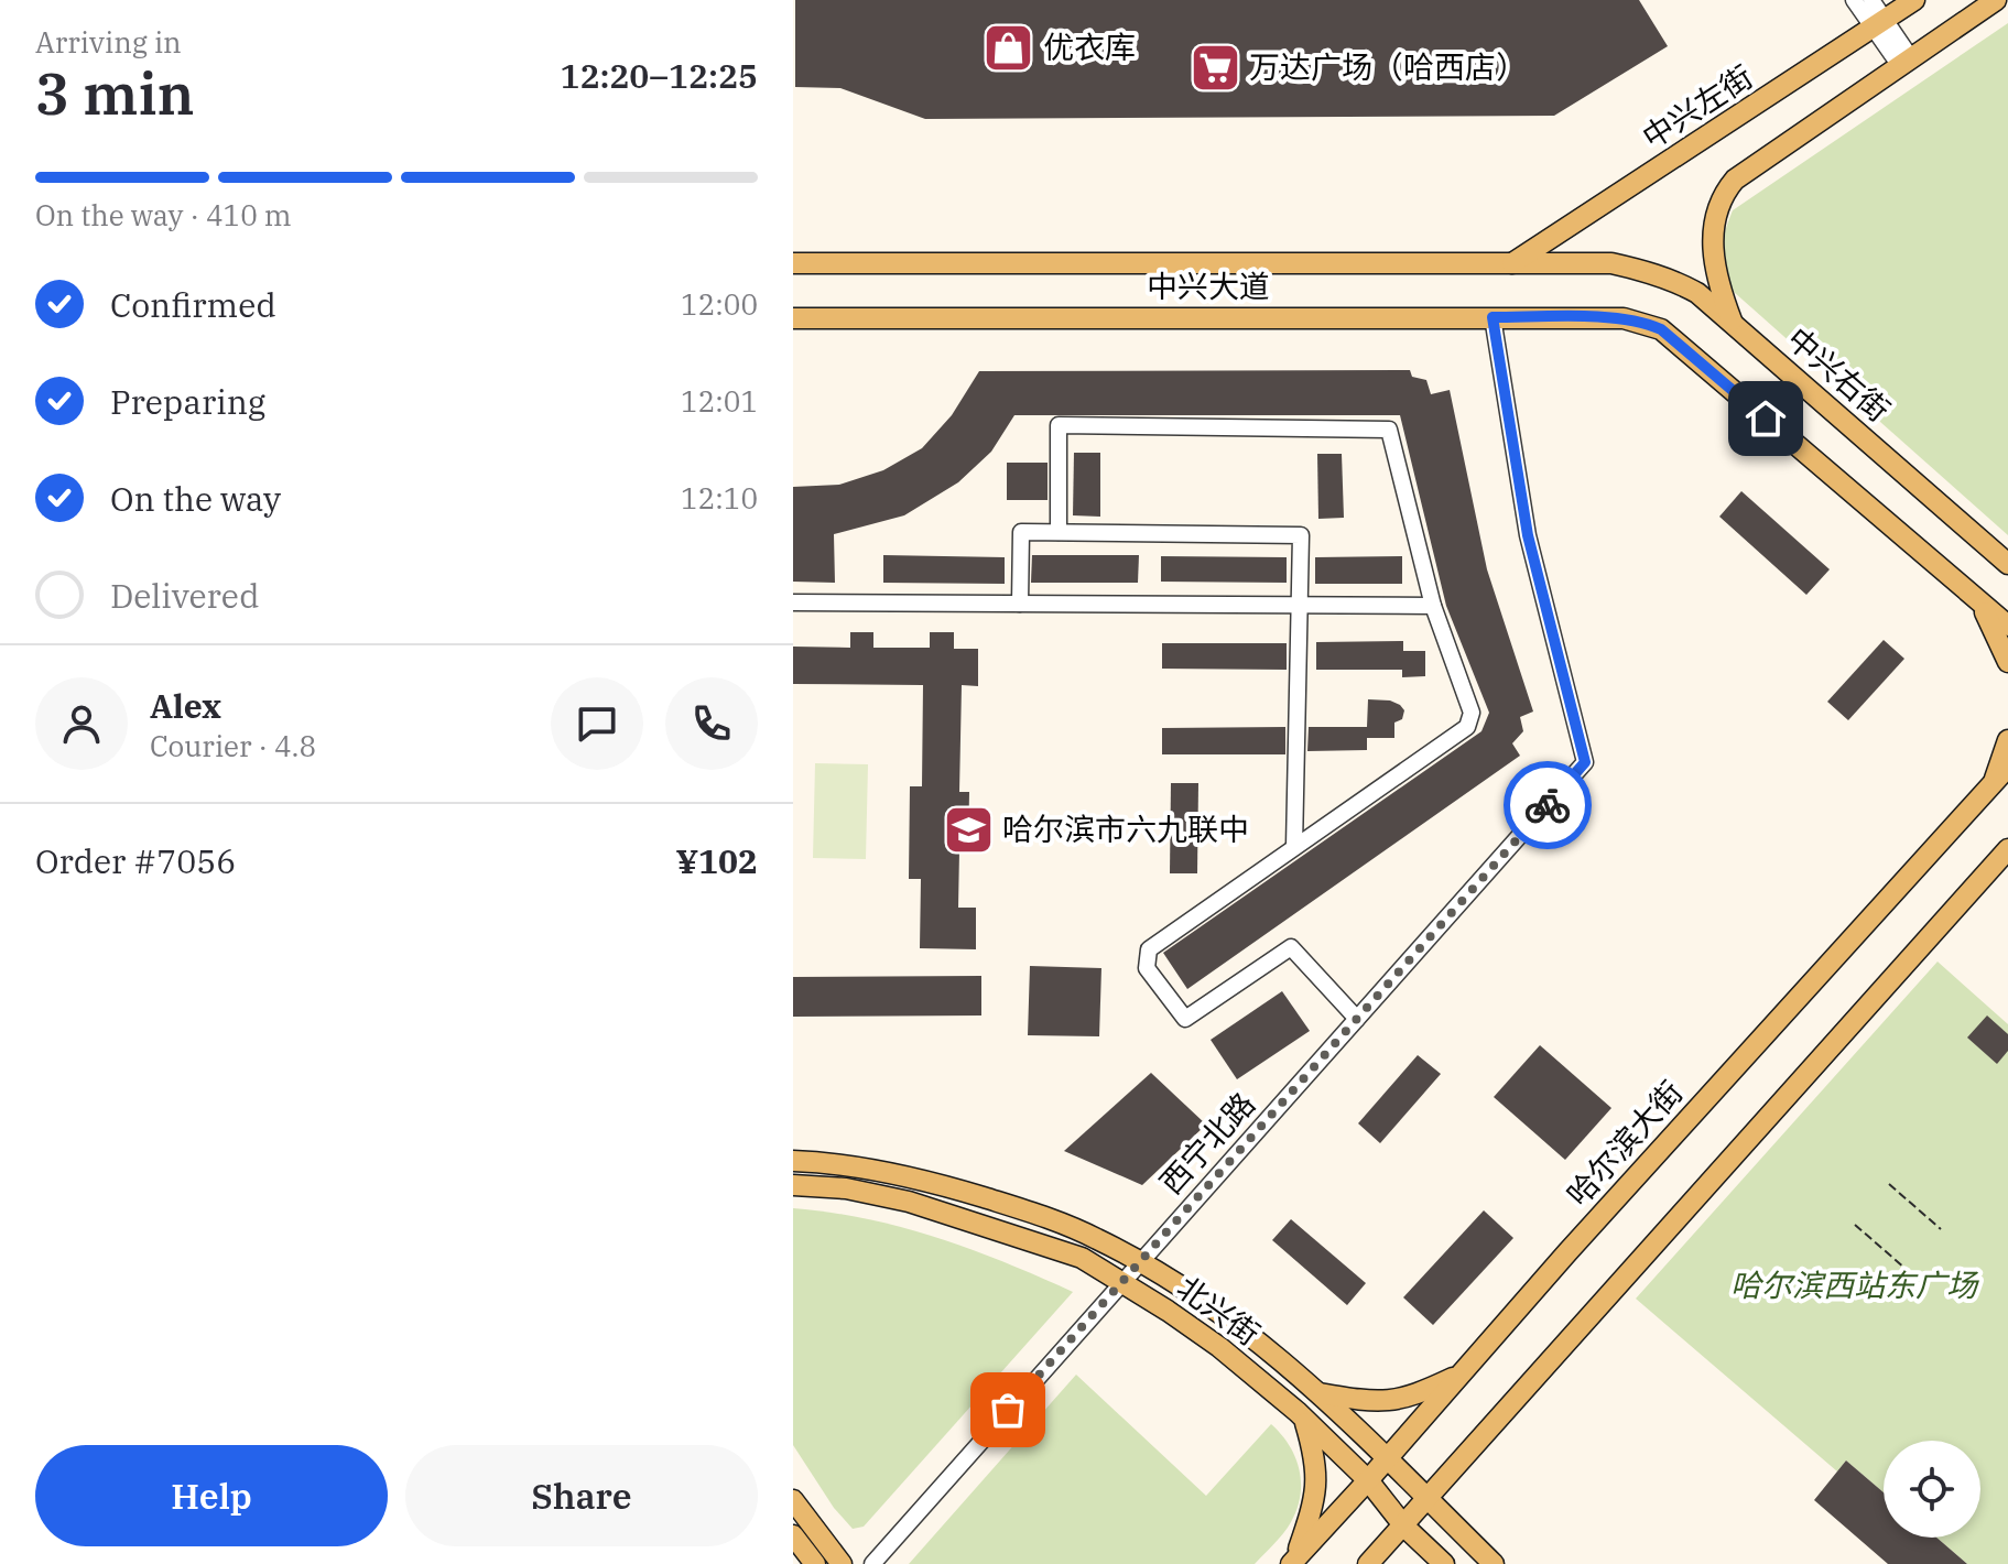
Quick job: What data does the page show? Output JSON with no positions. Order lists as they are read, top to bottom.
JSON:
{
  "streets": {
    "main road": [
      "中兴左街",
      "中兴大道",
      "中兴右街",
      "哈尔滨大街",
      "北兴街"
    ],
    "street": ["西宁北路"]
  },
  "crossings": [
    ["中兴左街", "中兴大道"],
    ["中兴大道", "中兴右街"],
    ["中兴大道", "西宁北路"],
    ["西宁北路", "北兴街"],
    ["哈尔滨大街", "北兴街"]
  ],
  "parks": ["哈尔滨西站东广场"],
  "places": {
    "shop": ["优衣库"],
    "supermarket": ["万达广场（哈西店）"],
    "school or university": ["哈尔滨市六九联中"]
  },
  "page": {
    "heading": ["3 min", "Arriving in", "12:20–12:25"],
    "panel": [
      "Alex",
      "Courier · 4.8",
      "Order #7056",
      "¥102"
    ],
    "bar": "On the way · 410 m",
    "list": [
      ["Confirmed", "12:00"],
      ["Preparing", "12:01"],
      ["On the way", "12:10"],
      "Delivered"
    ],
    "buttons": ["Help", "Share"]
  }
}
